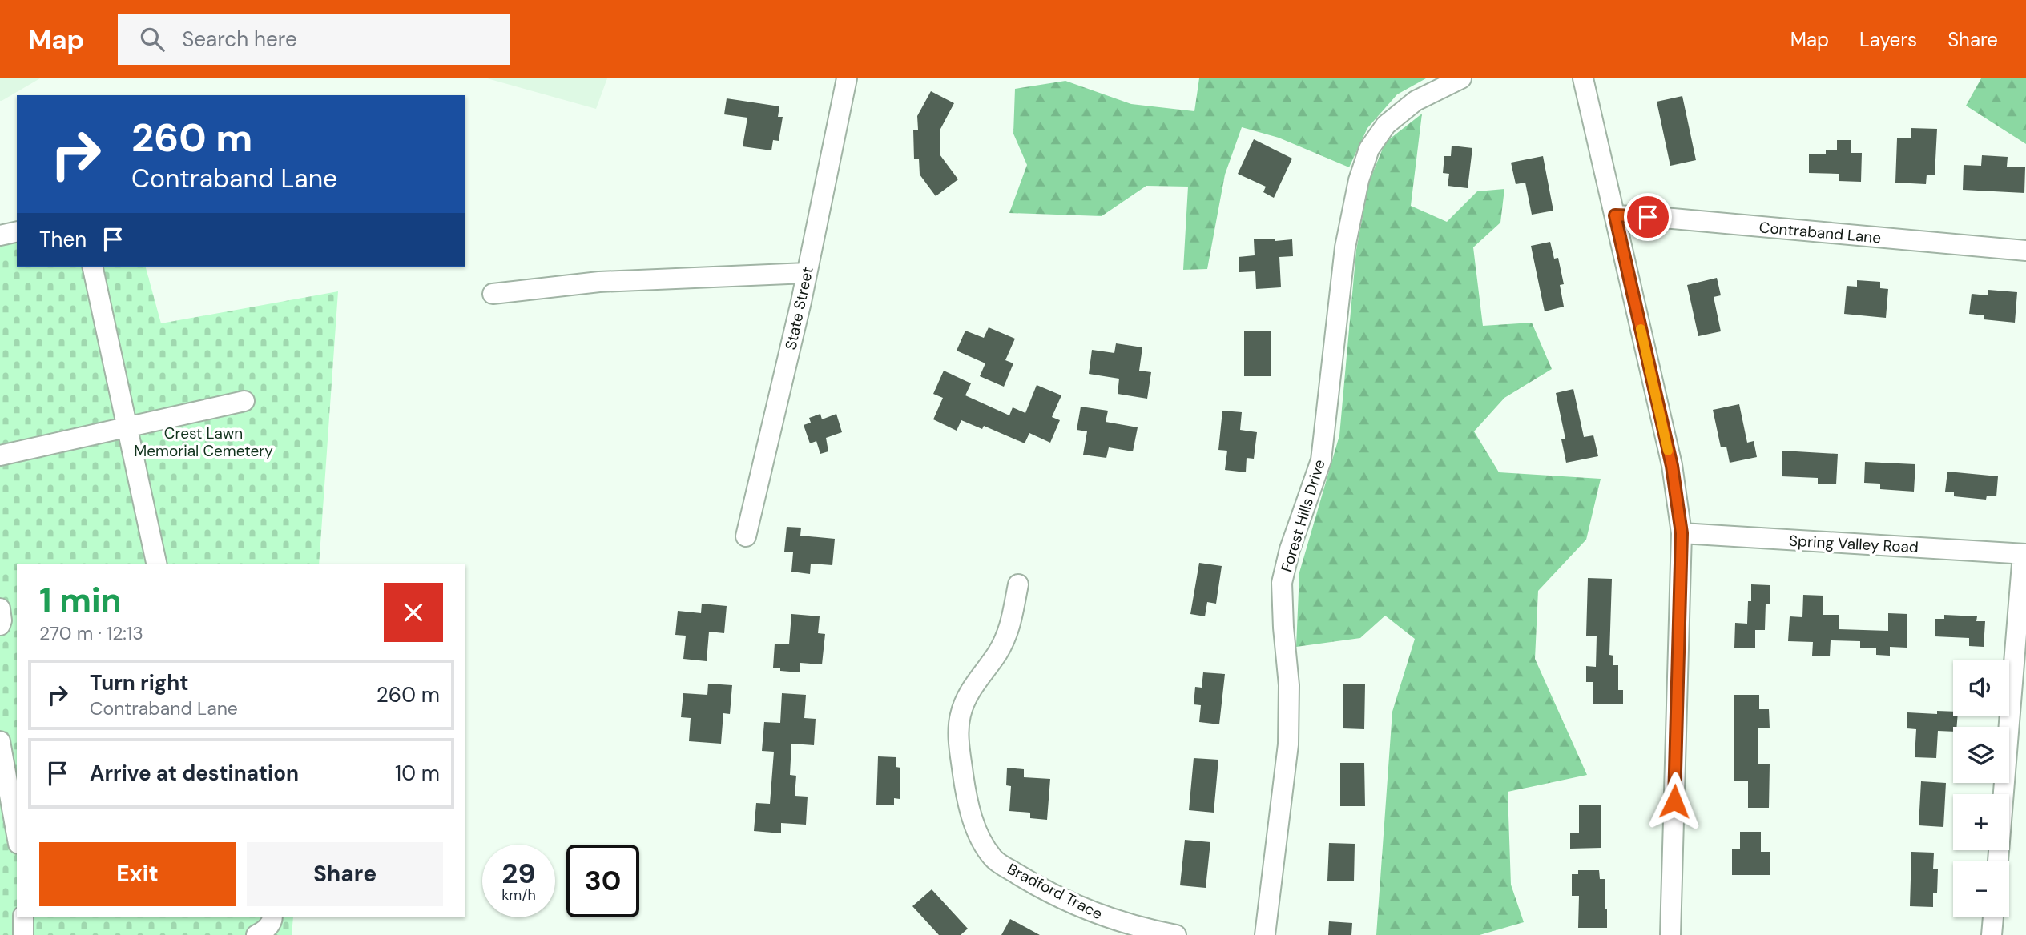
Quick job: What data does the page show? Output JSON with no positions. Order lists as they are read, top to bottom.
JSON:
{
  "streets": {
    "street": [
      "Contraband Lane",
      "State Street",
      "Forest Hills Drive",
      "Spring Valley Road",
      "Bradford Trace"
    ]
  },
  "parks": ["Crest Lawn Memorial Cemetery"],
  "page": {
    "header": "Map",
    "search": "Search here",
    "nav": ["Map", "Layers", "Share"],
    "turn": ["260 m", "Contraband Lane"],
    "then": "Then",
    "heading": ["1 min", "270 m · 12:13"],
    "map_buttons": ["+", "−"],
    "list": [
      {
        "name": "Turn right",
        "note": "Contraband Lane",
        "value": "260 m"
      },
      {
        "name": "Arrive at destination",
        "value": "10 m"
      }
    ],
    "buttons": ["Exit", "Share"],
    "speed": "29 km/h",
    "limit": "30"
  }
}
